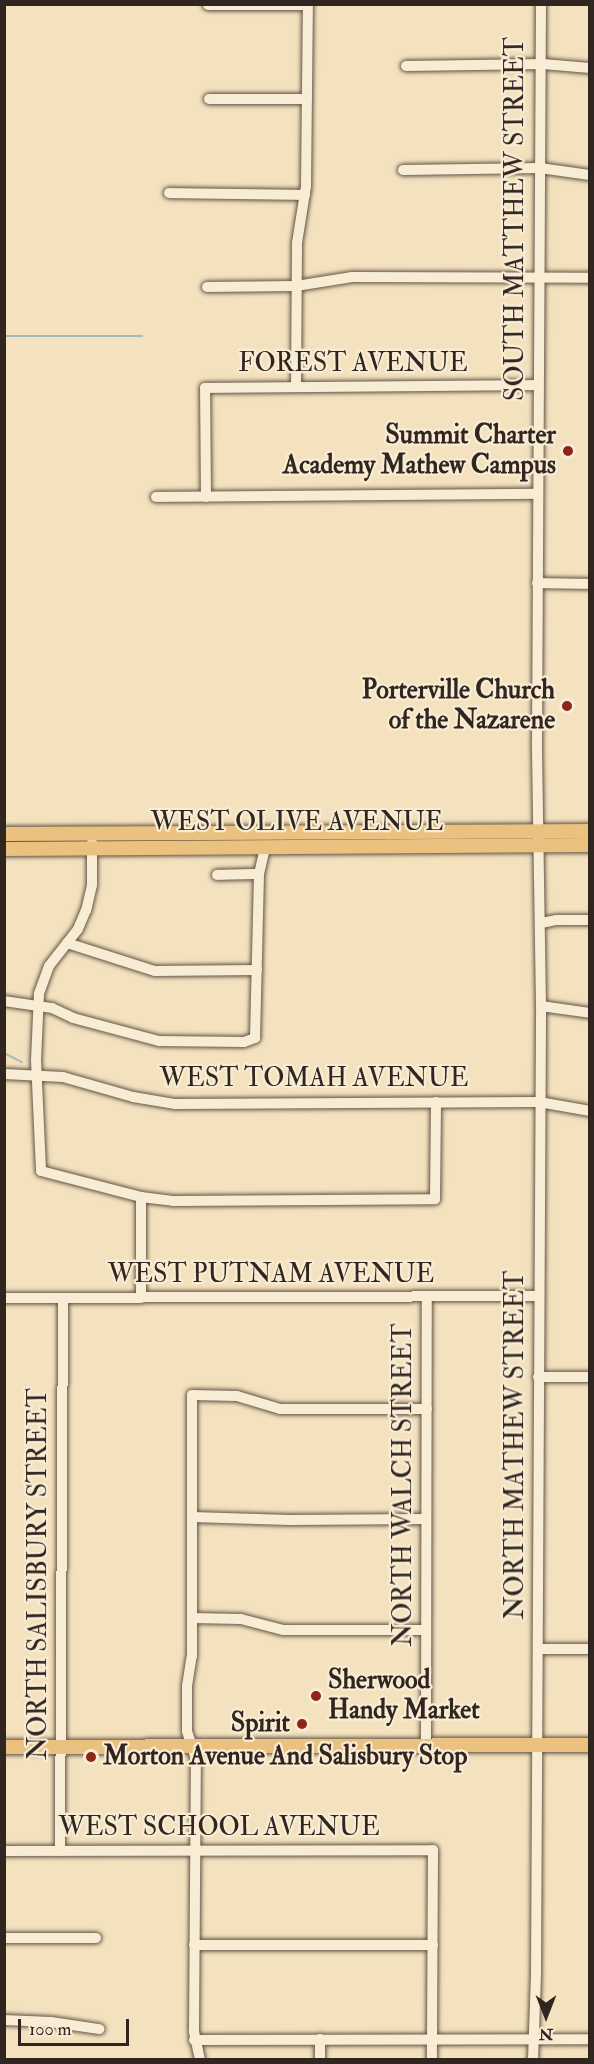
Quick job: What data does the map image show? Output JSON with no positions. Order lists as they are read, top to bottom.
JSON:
{
  "streets": {
    "main road": ["WEST OLIVE AVENUE"],
    "street": [
      "SOUTH MATTHEW STREET",
      "FOREST AVENUE",
      "WEST TOMAH AVENUE",
      "WEST PUTNAM AVENUE",
      "NORTH MATHEW STREET",
      "NORTH WALCH STREET",
      "NORTH SALISBURY STREET",
      "WEST SCHOOL AVENUE"
    ]
  },
  "crossings": [
    ["SOUTH MATTHEW STREET", "FOREST AVENUE"],
    ["SOUTH MATTHEW STREET", "WEST OLIVE AVENUE"],
    ["SOUTH MATTHEW STREET", "NORTH MATHEW STREET"],
    ["WEST OLIVE AVENUE", "NORTH MATHEW STREET"],
    ["WEST TOMAH AVENUE", "NORTH MATHEW STREET"],
    ["WEST PUTNAM AVENUE", "NORTH MATHEW STREET"],
    ["WEST PUTNAM AVENUE", "NORTH WALCH STREET"],
    ["WEST PUTNAM AVENUE", "NORTH SALISBURY STREET"],
    ["NORTH SALISBURY STREET", "WEST SCHOOL AVENUE"]
  ],
  "places": [
    "Summit Charter Academy Mathew Campus",
    "Porterville Church of the Nazarene",
    "Sherwood Handy Market",
    "Spirit",
    "Morton Avenue And Salisbury Stop"
  ],
  "scale_bar": "100 m",
  "north": "bottom"
}
